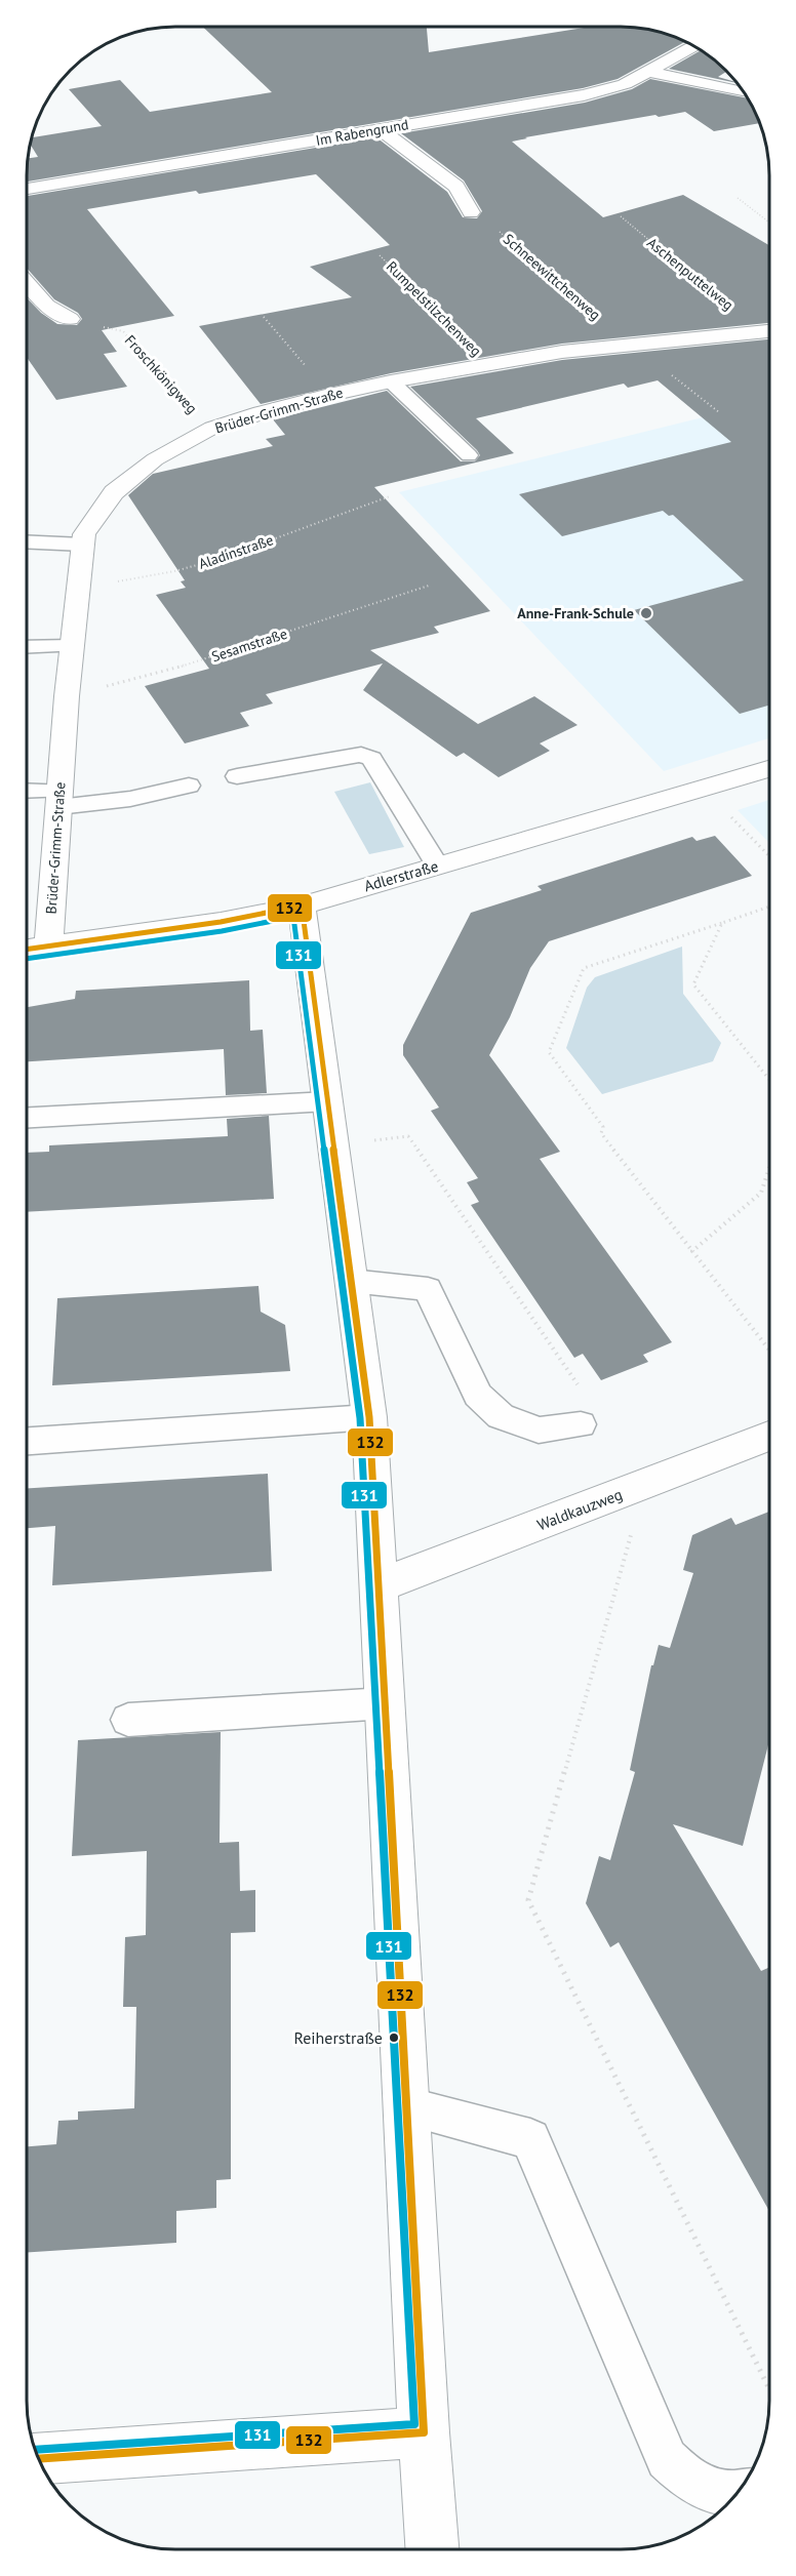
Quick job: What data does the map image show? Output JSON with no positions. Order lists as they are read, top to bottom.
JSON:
{
  "streets": {
    "street": [
      "Im Rabengrund",
      "Brüder-Grimm-Straße",
      "Adlerstraße",
      "Waldkauzweg"
    ],
    "path": [
      "Aschenputtelweg",
      "Schneewittchenweg",
      "Rumpelstilzchenweg",
      "Froschkönigweg",
      "Aladinstraße",
      "Sesamstraße"
    ]
  },
  "crossings": [
    ["Aschenputtelweg", "Brüder-Grimm-Straße"],
    ["Schneewittchenweg", "Brüder-Grimm-Straße"],
    ["Rumpelstilzchenweg", "Brüder-Grimm-Straße"],
    ["Froschkönigweg", "Brüder-Grimm-Straße"],
    ["Brüder-Grimm-Straße", "Aladinstraße"],
    ["Brüder-Grimm-Straße", "Sesamstraße"],
    ["Brüder-Grimm-Straße", "Adlerstraße"]
  ],
  "places": ["Anne-Frank-Schule", "Reiherstraße"],
  "lines": ["transit line 132", "transit line 131"]
}
